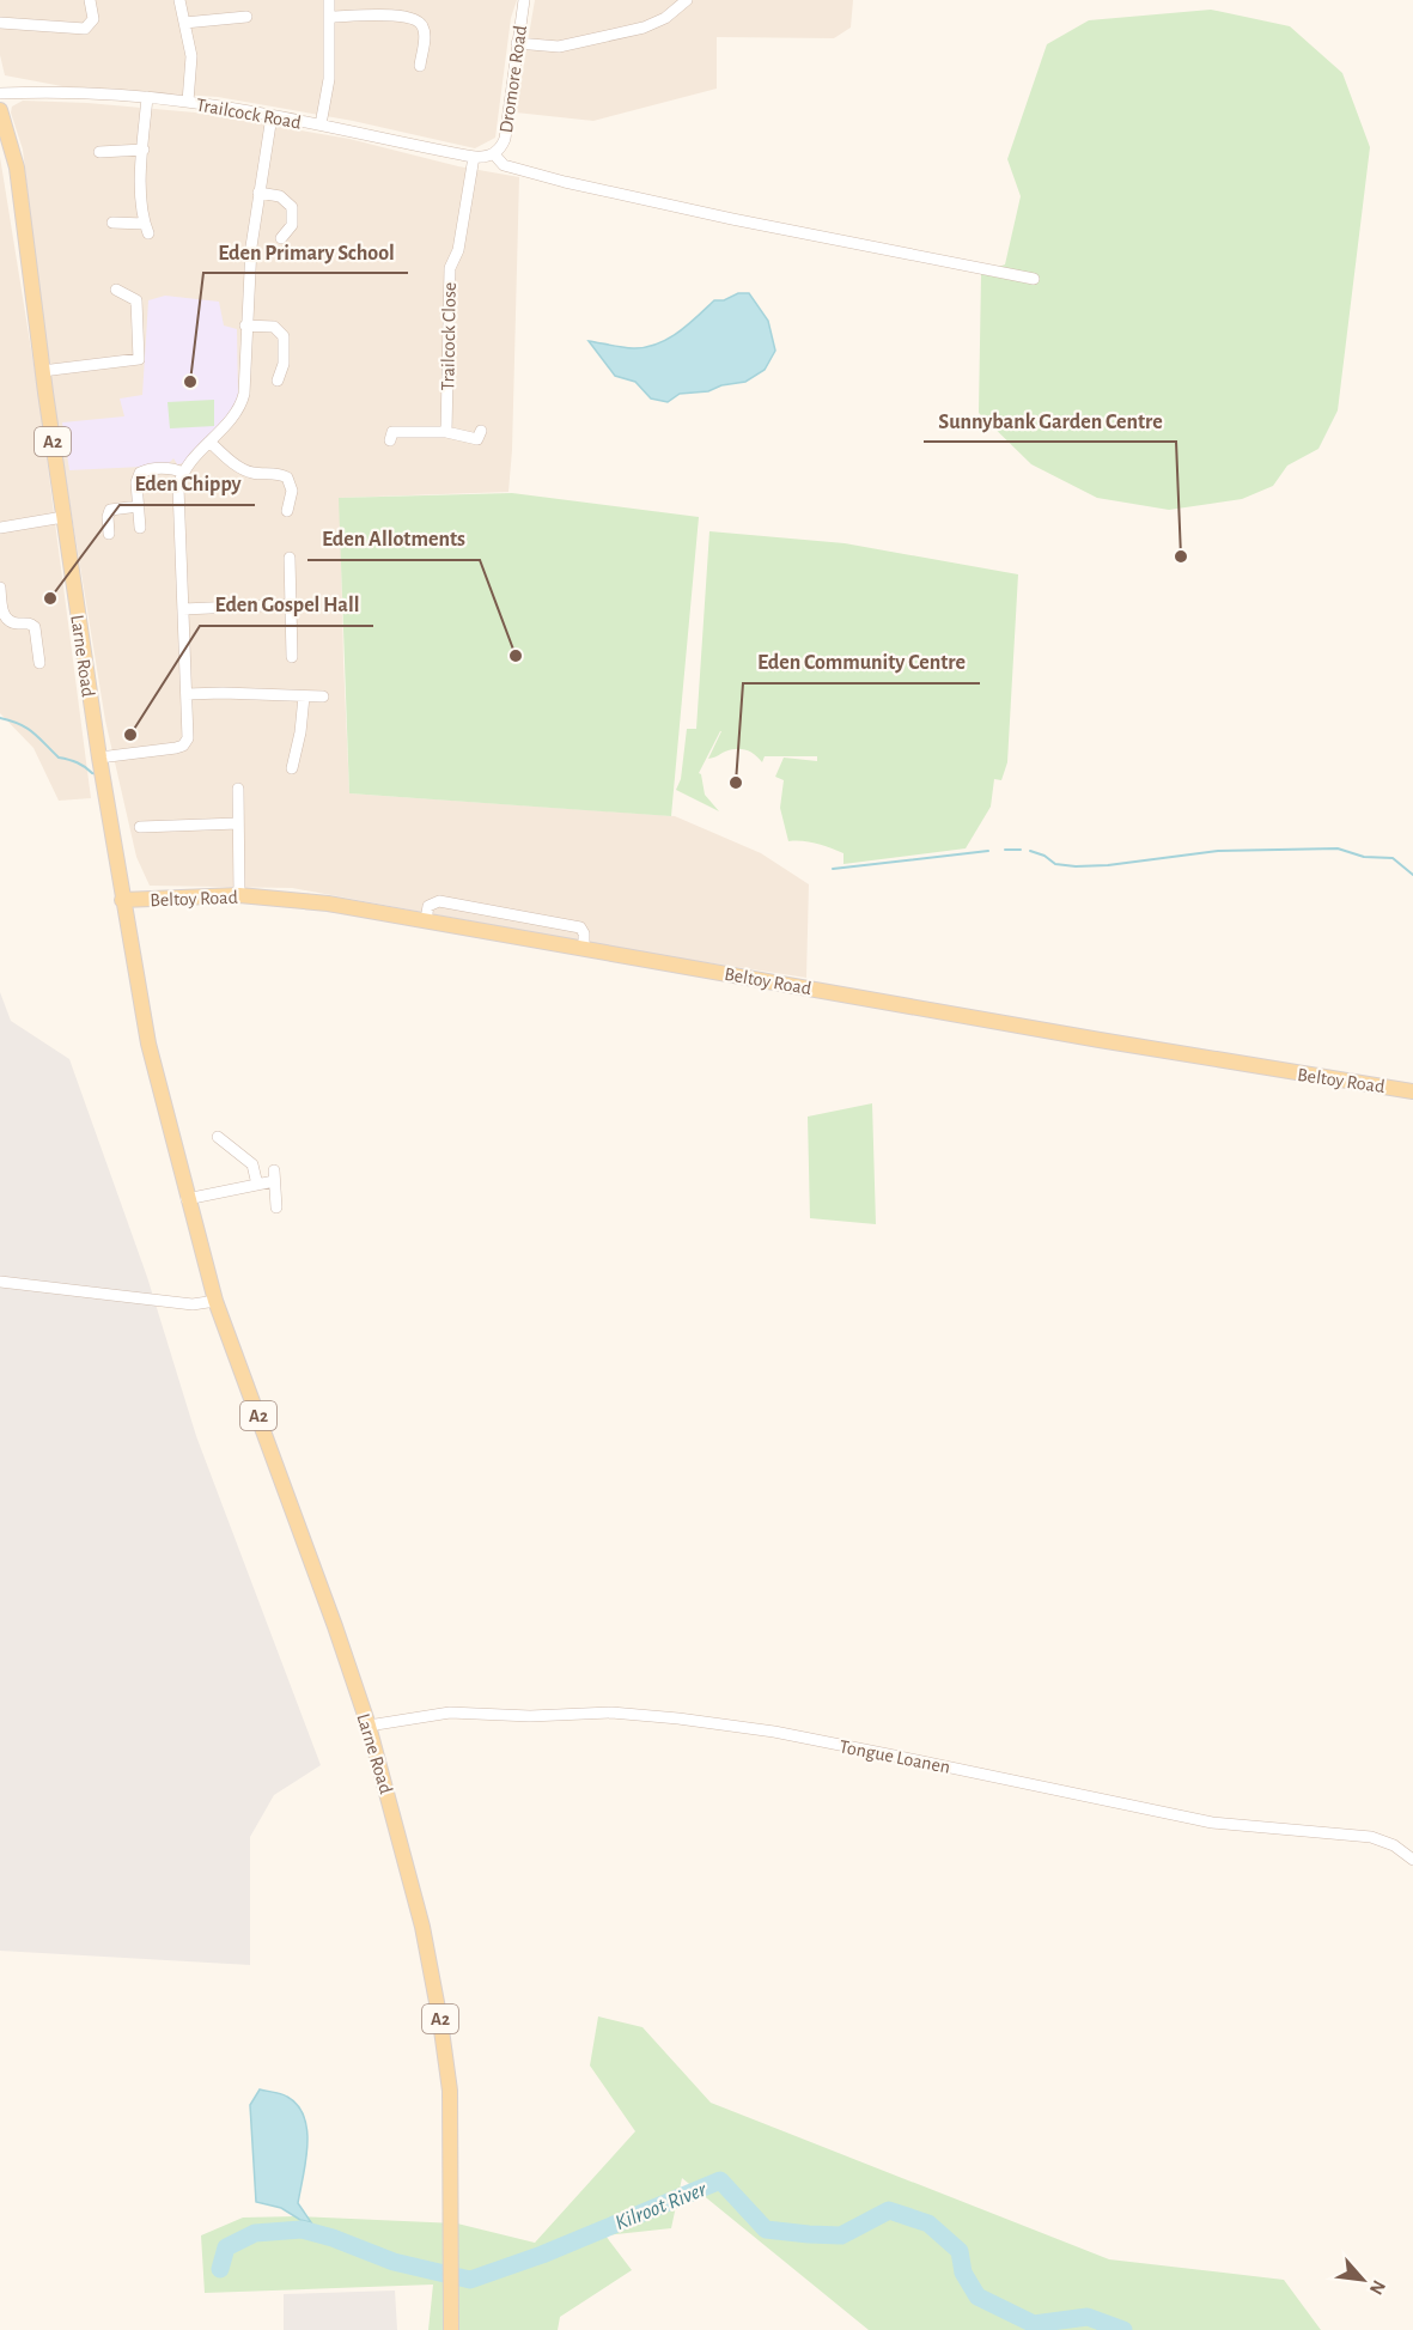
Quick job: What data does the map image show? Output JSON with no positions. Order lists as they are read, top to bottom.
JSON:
{
  "streets": {
    "main road": ["A2", "Larne Road", "Beltoy Road"],
    "street": [
      "Dromore Road",
      "Trailcock Road",
      "Trailcock Close",
      "Tongue Loanen"
    ]
  },
  "crossings": [
    ["Dromore Road", "Trailcock Road"],
    ["Trailcock Road", "Trailcock Close"],
    ["Larne Road", "Beltoy Road"],
    ["Larne Road", "Tongue Loanen"]
  ],
  "water": ["Kilroot River"],
  "places": [
    "Eden Primary School",
    "Sunnybank Garden Centre",
    "Eden Chippy",
    "Eden Allotments",
    "Eden Gospel Hall",
    "Eden Community Centre"
  ],
  "north": "bottom right"
}
